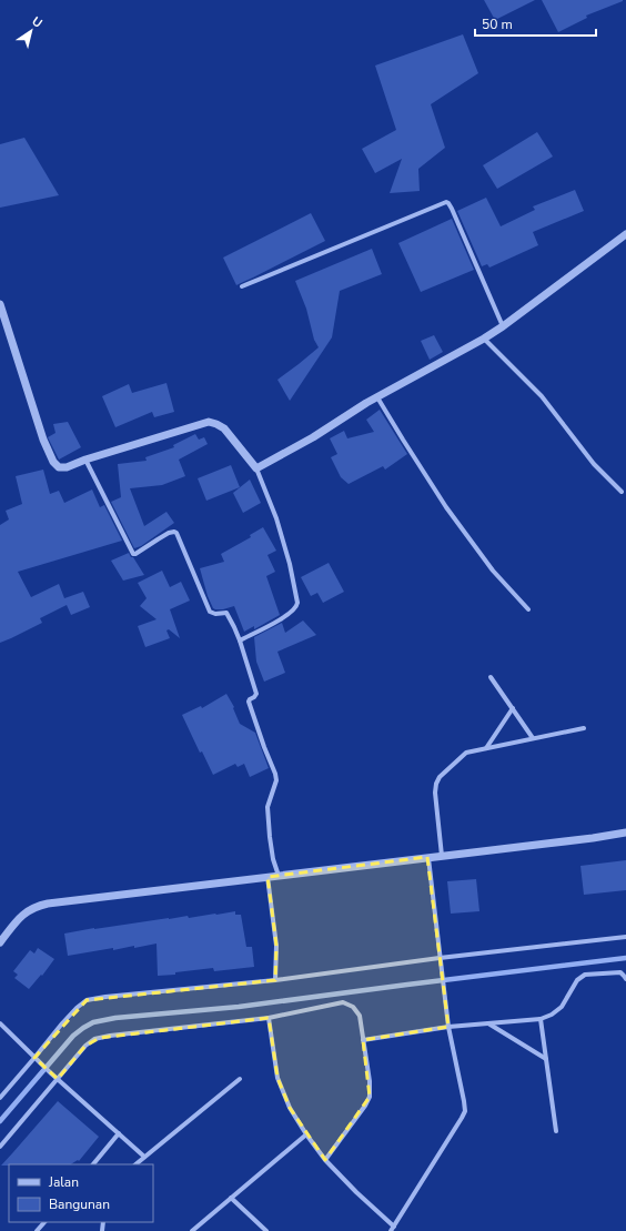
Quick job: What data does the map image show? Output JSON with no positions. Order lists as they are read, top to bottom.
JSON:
{
  "legend": ["Jalan", "Bangunan"],
  "scale_bar": "50 m",
  "north": "top right"
}
